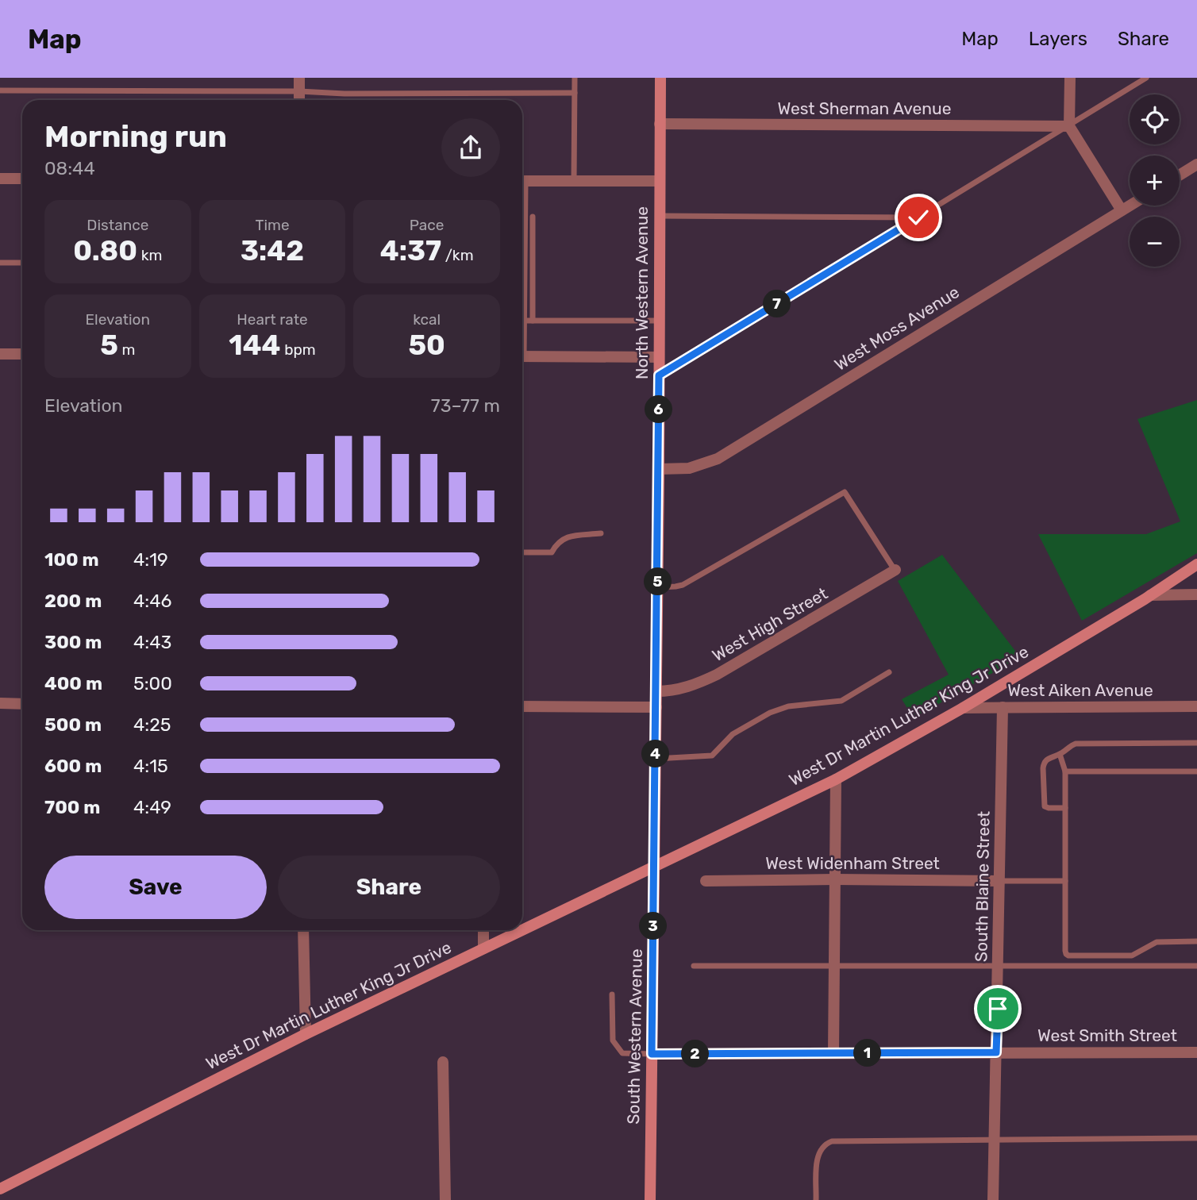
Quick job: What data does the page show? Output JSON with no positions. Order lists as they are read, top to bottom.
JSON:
{
  "streets": {
    "main road": ["North Western Avenue", "West Dr Martin Luther King Jr Drive", "South Western Avenue"],
    "street": [
      "West Sherman Avenue",
      "West Moss Avenue",
      "West High Street",
      "West Aiken Avenue",
      "West Widenham Street",
      "South Blaine Street",
      "West Smith Street"
    ]
  },
  "crossings": [
    ["West Sherman Avenue", "North Western Avenue"],
    ["North Western Avenue", "West Moss Avenue"],
    ["North Western Avenue", "West High Street"],
    ["North Western Avenue", "South Western Avenue"],
    ["West Aiken Avenue", "West Dr Martin Luther King Jr Drive"],
    ["West Aiken Avenue", "South Blaine Street"],
    ["West Dr Martin Luther King Jr Drive", "South Western Avenue"],
    ["West Widenham Street", "South Blaine Street"],
    ["South Blaine Street", "West Smith Street"],
    ["West Smith Street", "South Western Avenue"]
  ],
  "page": {
    "header": "Map",
    "nav": ["Map", "Layers", "Share"],
    "map_buttons": ["+", "−"],
    "heading": ["Morning run", "08:44"],
    "stats": [
      ["Distance", "0.80 km"],
      ["Time", "3:42"],
      ["Pace", "4:37 /km"],
      ["Elevation", "5 m"],
      ["Heart rate", "144 bpm"],
      ["kcal", "50"]
    ],
    "pins": [
      "7",
      "6",
      "5",
      "4",
      "3",
      "1",
      "2"
    ],
    "chart": ["Elevation", "73–77 m"],
    "list": [
      {
        "name": "100 m",
        "note": "4:19"
      },
      {
        "name": "200 m",
        "note": "4:46"
      },
      {
        "name": "300 m",
        "note": "4:43"
      },
      {
        "name": "400 m",
        "note": "5:00"
      },
      {
        "name": "500 m",
        "note": "4:25"
      },
      {
        "name": "600 m",
        "note": "4:15"
      },
      {
        "name": "700 m",
        "note": "4:49"
      }
    ],
    "buttons": ["Save", "Share"]
  }
}
